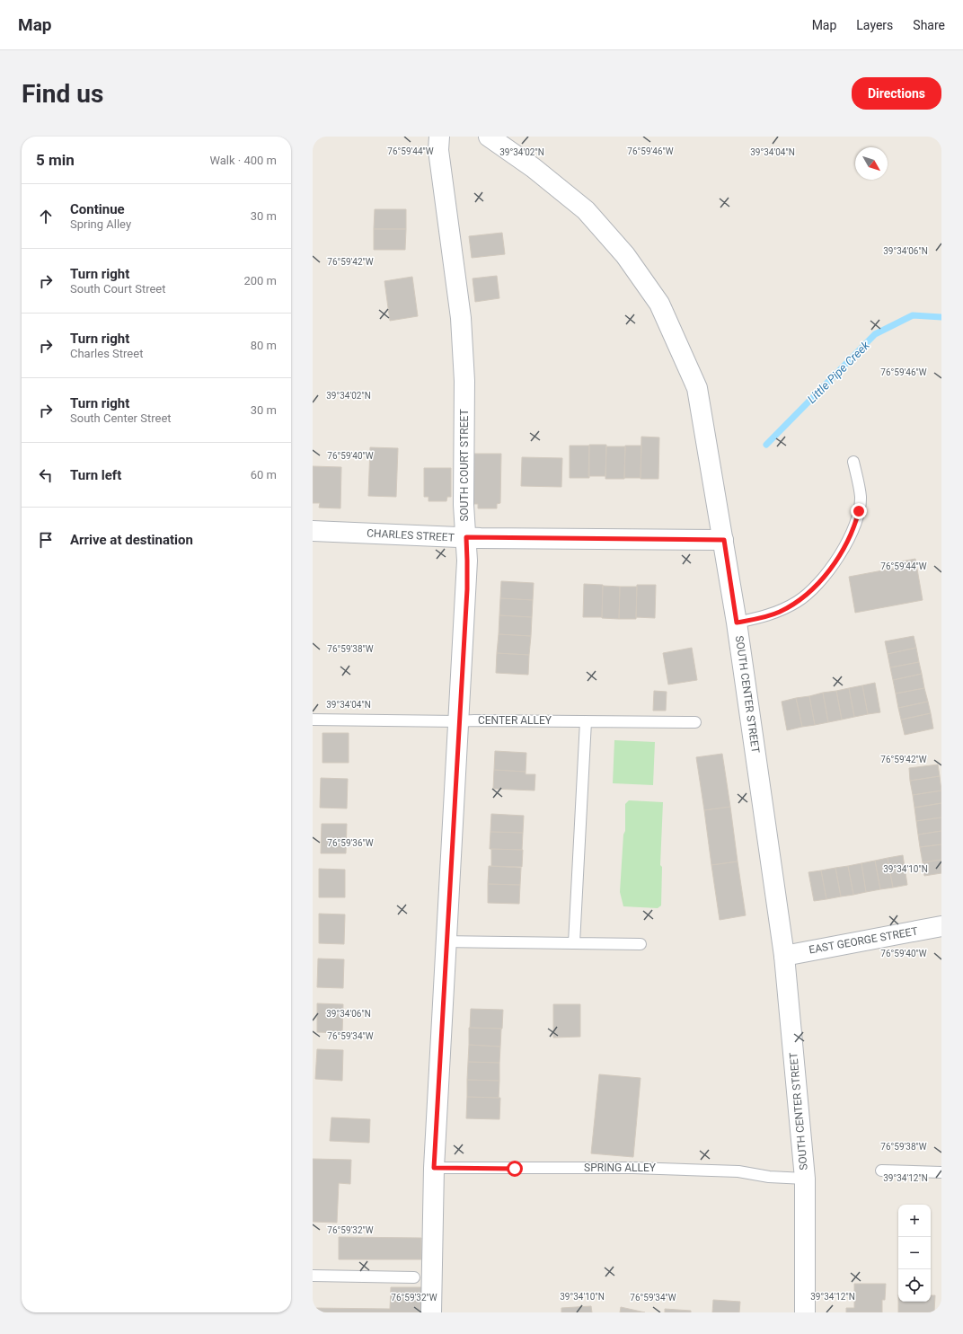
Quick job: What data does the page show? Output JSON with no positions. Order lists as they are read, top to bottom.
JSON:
{
  "streets": {
    "street": [
      "SOUTH COURT STREET",
      "CHARLES STREET",
      "SOUTH CENTER STREET",
      "EAST GEORGE STREET"
    ],
    "lane": ["CENTER ALLEY", "SPRING ALLEY"]
  },
  "crossings": [
    ["SOUTH COURT STREET", "CHARLES STREET"],
    ["SOUTH COURT STREET", "CENTER ALLEY"],
    ["SOUTH COURT STREET", "SPRING ALLEY"],
    ["CHARLES STREET", "SOUTH CENTER STREET"],
    ["SOUTH CENTER STREET", "EAST GEORGE STREET"],
    ["SOUTH CENTER STREET", "SPRING ALLEY"]
  ],
  "water": ["Little Pipe Creek"],
  "north": "bottom right",
  "page": {
    "header": "Map",
    "nav": ["Map", "Layers", "Share"],
    "buttons": "Directions",
    "title": "Find us",
    "heading": ["5 min", "Walk · 400 m"],
    "list": [
      ["Continue", "Spring Alley", "30 m"],
      ["Turn right", "South Court Street", "200 m"],
      ["Turn right", "Charles Street", "80 m"],
      ["Turn right", "South Center Street", "30 m"],
      ["Turn left", "60 m"],
      "Arrive at destination"
    ],
    "map_buttons": ["+", "−"]
  },
  "coordinates": [
    "76°59'44\"W",
    "76°59'46\"W",
    "39°34'02\"N",
    "39°34'04\"N",
    "39°34'06\"N",
    "76°59'42\"W",
    "76°59'40\"W",
    "76°59'38\"W",
    "76°59'36\"W",
    "39°34'10\"N",
    "76°59'34\"W",
    "39°34'12\"N",
    "76°59'32\"W"
  ]
}
